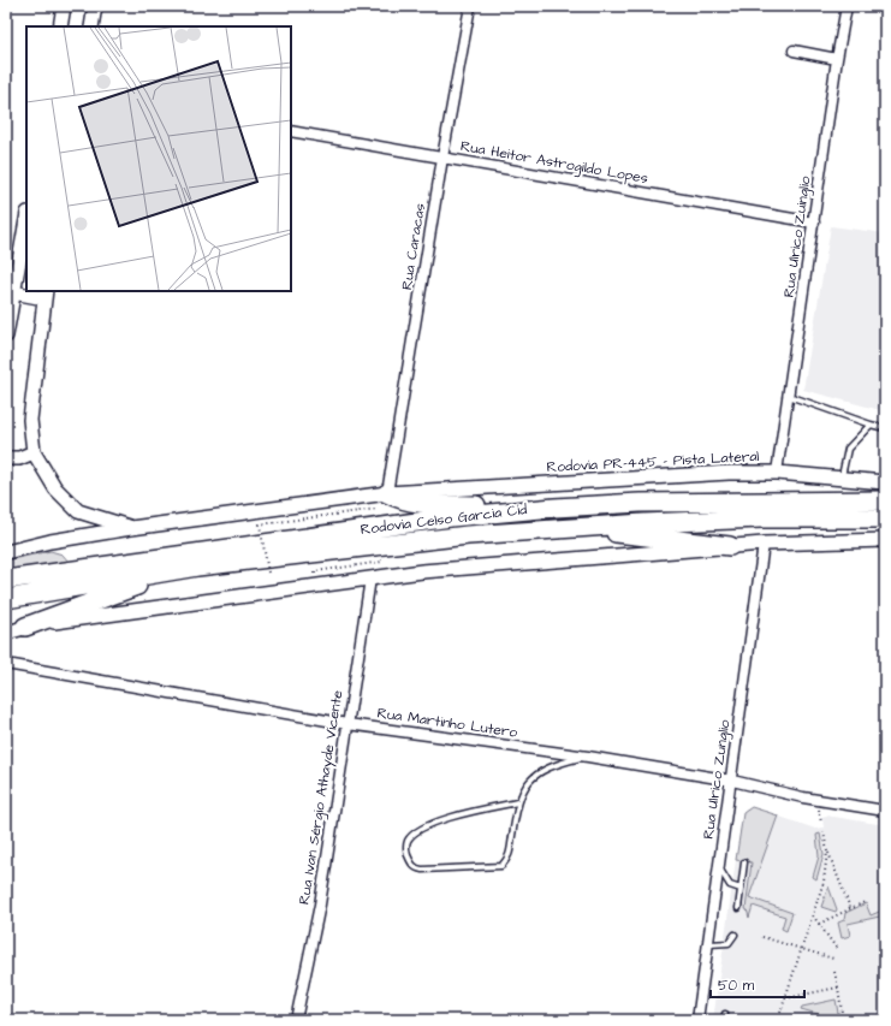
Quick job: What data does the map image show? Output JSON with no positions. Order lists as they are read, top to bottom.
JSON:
{
  "streets": {
    "highway": ["Rodovia Celso Garcia Cid"],
    "street": [
      "Rua Heitor Astrogildo Lopes",
      "Rua Ulrico Zuinglio",
      "Rua Caracas",
      "Rodovia PR-445 - Pista Lateral",
      "Rua Martinho Lutero",
      "Rua Ulrico Zunglio",
      "Rua Ivan Sérgio Athayde Vicente"
    ]
  },
  "crossings": [
    ["Rua Heitor Astrogildo Lopes", "Rua Ulrico Zuinglio"],
    ["Rua Heitor Astrogildo Lopes", "Rua Caracas"],
    ["Rua Ulrico Zuinglio", "Rodovia PR-445 - Pista Lateral"],
    ["Rua Caracas", "Rodovia PR-445 - Pista Lateral"],
    ["Rua Martinho Lutero", "Rua Ulrico Zunglio"],
    ["Rua Martinho Lutero", "Rua Ivan Sérgio Athayde Vicente"]
  ],
  "scale_bar": "50 m"
}
